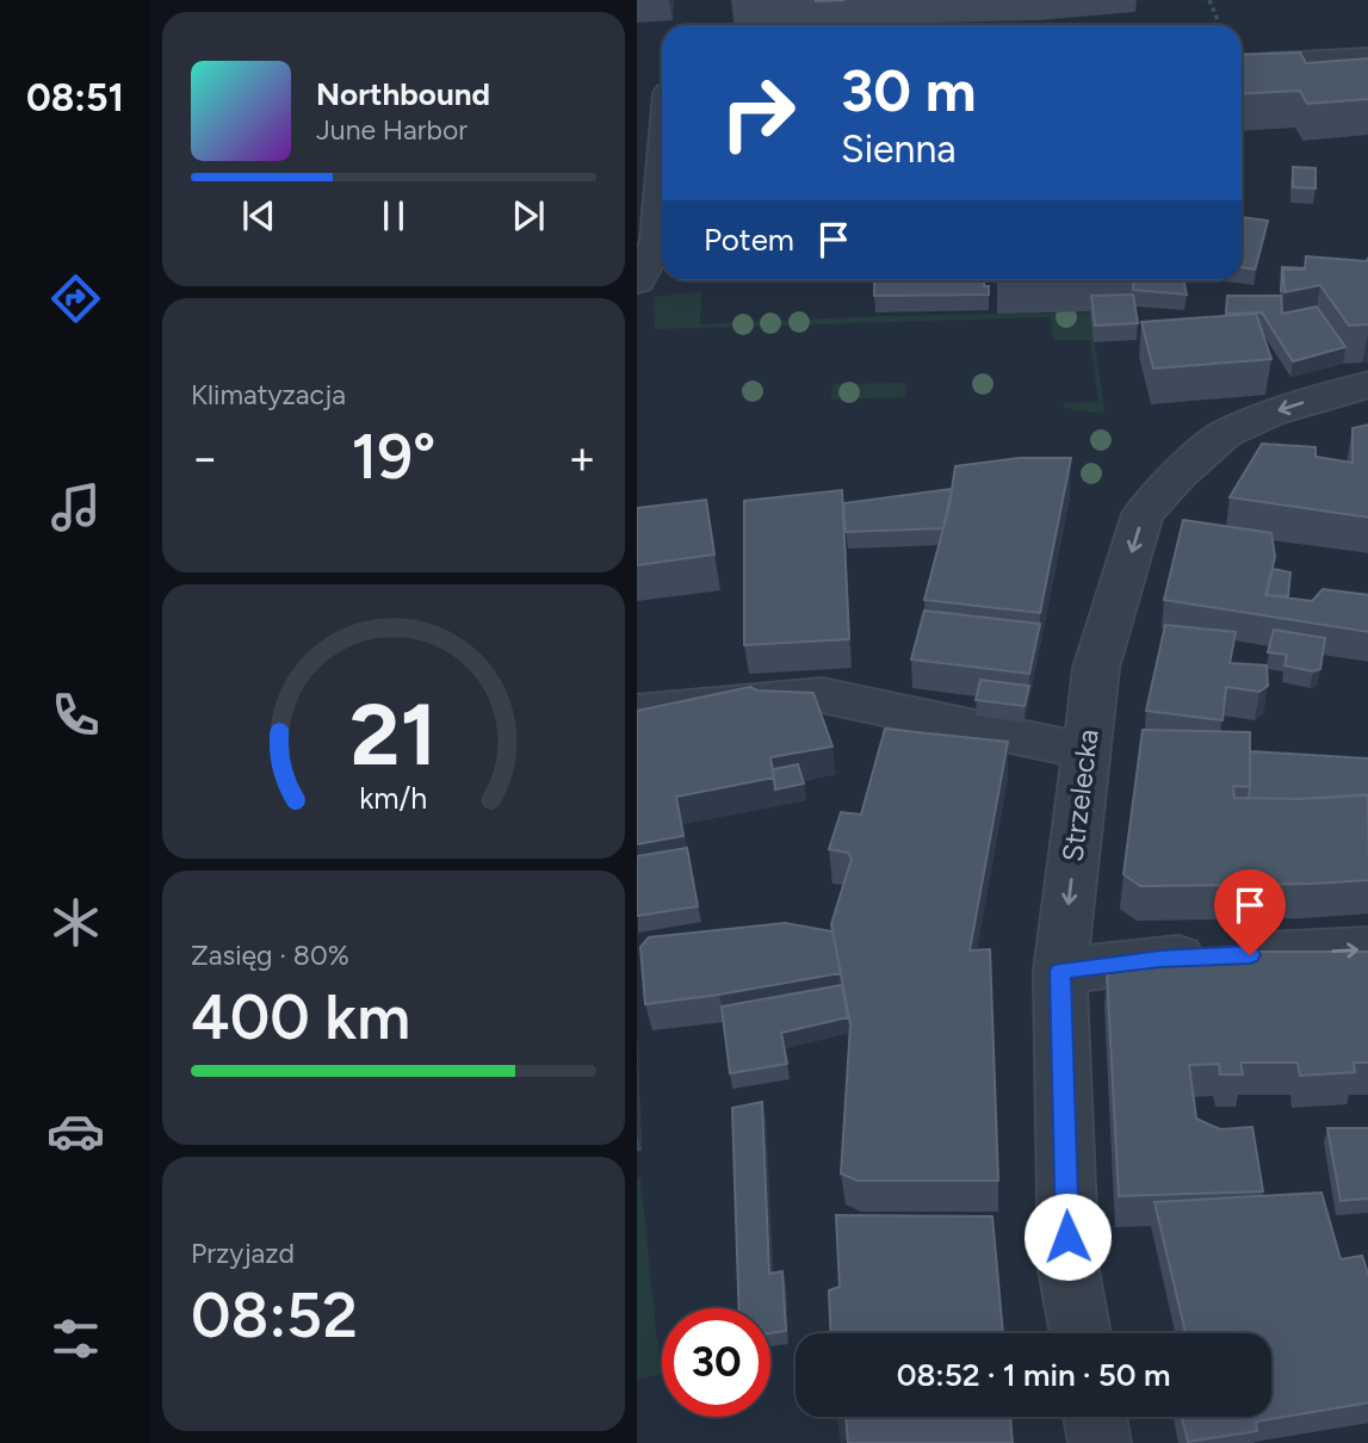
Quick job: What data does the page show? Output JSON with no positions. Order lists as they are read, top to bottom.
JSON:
{
  "streets": {
    "street": ["Strzelecka"]
  },
  "one_way": ["Strzelecka"],
  "page": {
    "tabs": "08:51",
    "turn": ["30 m", "Sienna"],
    "song": ["Northbound", "June Harbor"],
    "then": "Potem",
    "tile": [
      "Klimatyzacja",
      ["Zasięg · 80%", "400 km"],
      ["Przyjazd", "08:52"]
    ],
    "heat": ["−", "19°", "+"],
    "limit": "30",
    "trip": "08:52 · 1 min · 50 m",
    "gauge": ["21", "km/h"]
  }
}
